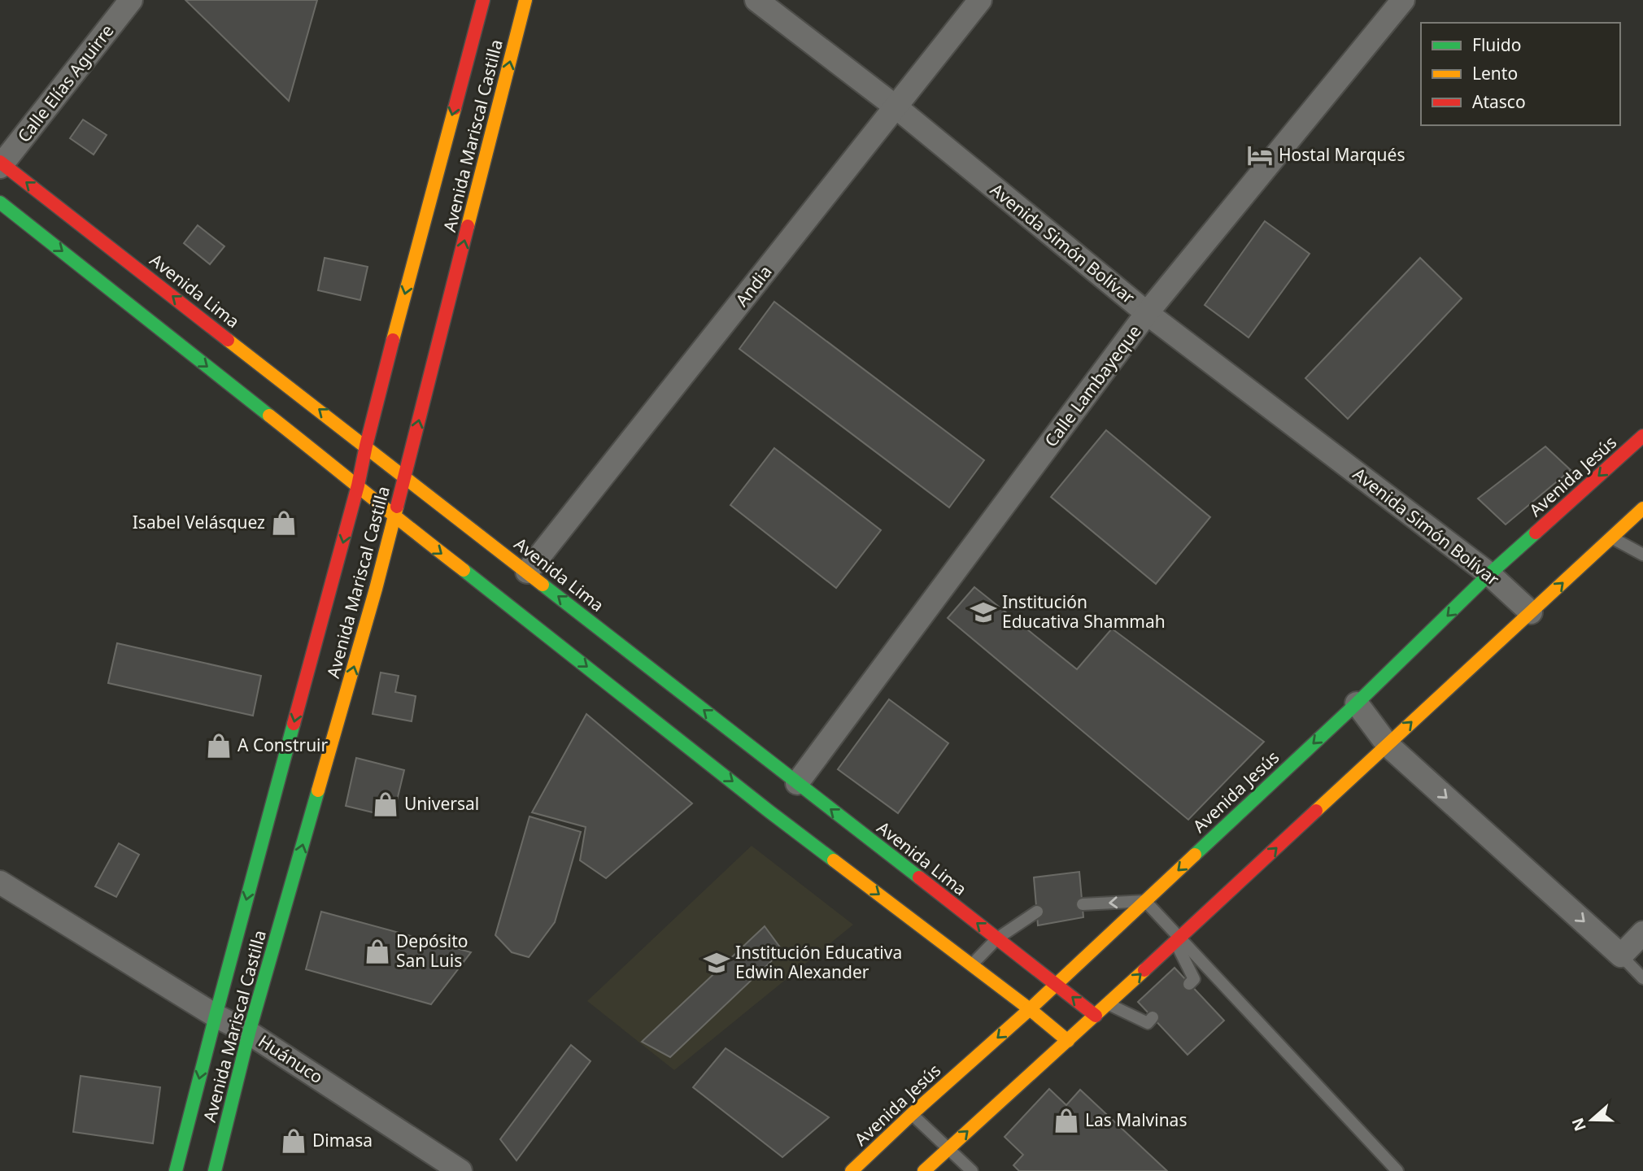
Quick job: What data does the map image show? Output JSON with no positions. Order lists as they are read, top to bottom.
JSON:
{
  "streets": {
    "main road": ["Avenida Mariscal Castilla", "Avenida Lima", "Avenida Jesús"],
    "street": [
      "Calle Elías Aguirre",
      "Avenida Simón Bolívar",
      "Andia",
      "Calle Lambayeque",
      "Huánuco"
    ]
  },
  "crossings": [
    ["Calle Elías Aguirre", "Avenida Lima"],
    ["Avenida Mariscal Castilla", "Avenida Lima"],
    ["Avenida Mariscal Castilla", "Huánuco"],
    ["Avenida Simón Bolívar", "Andia"],
    ["Avenida Simón Bolívar", "Calle Lambayeque"],
    ["Avenida Simón Bolívar", "Avenida Jesús"],
    ["Andia", "Avenida Lima"],
    ["Avenida Lima", "Calle Lambayeque"],
    ["Avenida Lima", "Avenida Jesús"]
  ],
  "places": {
    "hotel": ["Hostal Marqués"],
    "shop": [
      "Isabel Velásquez",
      "A Construir",
      "Universal",
      "Depósito San Luis",
      "Las Malvinas",
      "Dimasa"
    ],
    "school or university": ["Institución Educativa Shammah", "Institución Educativa Edwin Alexander"]
  },
  "legend": ["Fluido", "Lento", "Atasco"],
  "north": "left"
}
